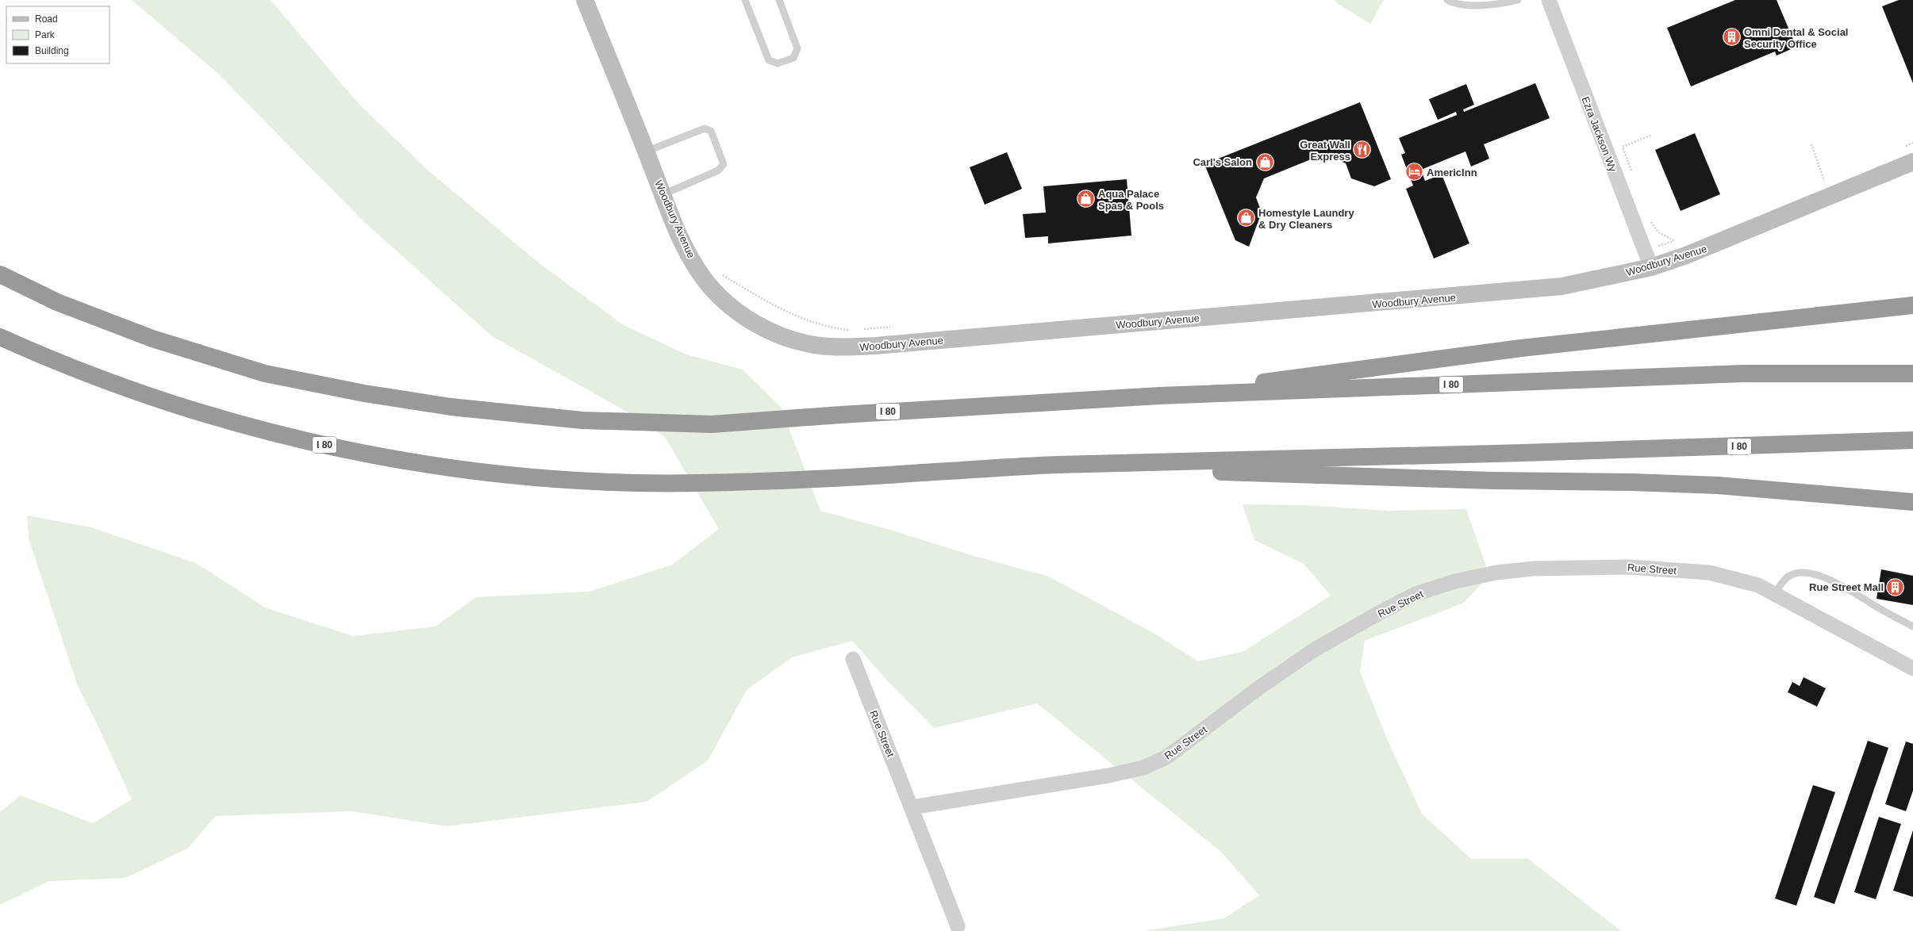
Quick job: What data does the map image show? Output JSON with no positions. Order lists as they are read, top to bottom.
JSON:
{
  "streets": {
    "highway": ["I 80"],
    "main road": ["Woodbury Avenue"],
    "street": ["Ezra Jackson Wy", "Rue Street"]
  },
  "crossings": [
    ["Ezra Jackson Wy", "Woodbury Avenue"]
  ],
  "places": {
    "building": ["Omni Dental & Social Security Office", "Rue Street Mall"],
    "restaurant": ["Great Wall Express"],
    "shop": ["Carl's Salon", "Aqua Palace Spas & Pools", "Homestyle Laundry & Dry Cleaners"],
    "hotel": ["AmericInn"]
  },
  "legend": ["Road", "Park", "Building"]
}
